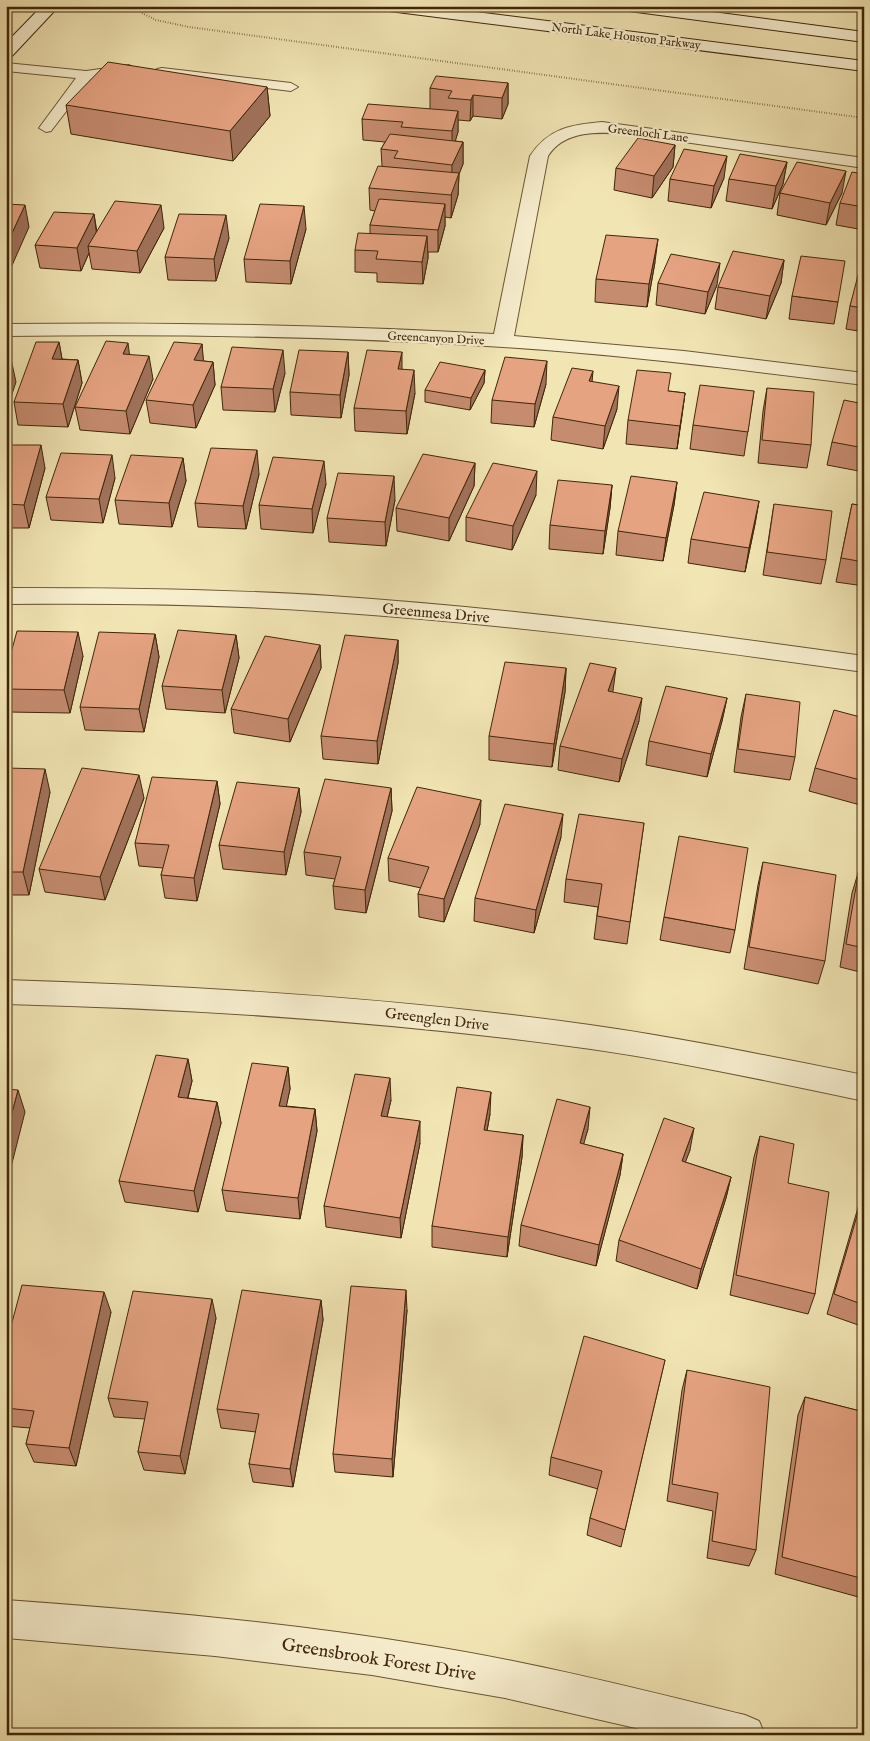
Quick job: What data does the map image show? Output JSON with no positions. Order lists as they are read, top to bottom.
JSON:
{
  "streets": {
    "street": [
      "North Lake Houston Parkway",
      "Greenloch Lane",
      "Greencanyon Drive",
      "Greenmesa Drive",
      "Greenglen Drive",
      "Greensbrook Forest Drive"
    ]
  },
  "crossings": [
    ["Greenloch Lane", "Greencanyon Drive"]
  ]
}
